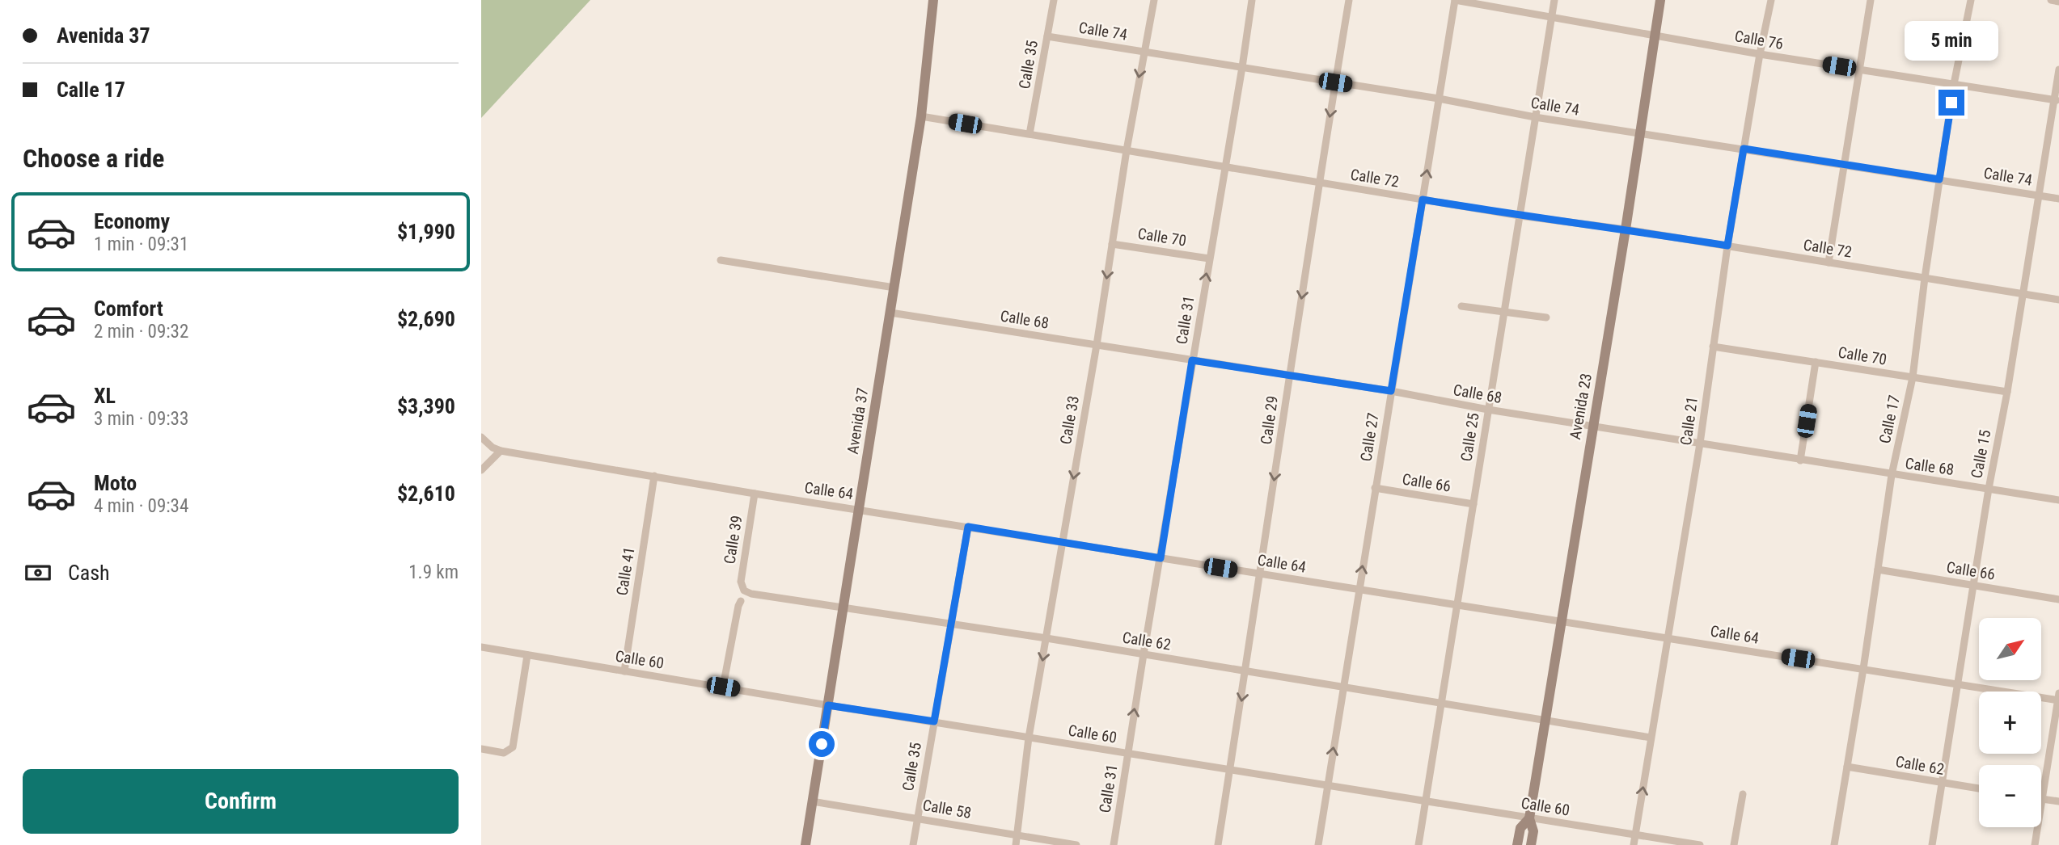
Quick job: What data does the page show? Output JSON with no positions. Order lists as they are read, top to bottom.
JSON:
{
  "streets": {
    "street": [
      "Calle 74",
      "Calle 76",
      "Calle 35",
      "Calle 72",
      "Calle 70",
      "Calle 68",
      "Calle 31",
      "Avenida 23",
      "Calle 17",
      "Calle 33",
      "Calle 29",
      "Avenida 37",
      "Calle 21",
      "Calle 27",
      "Calle 25",
      "Calle 15",
      "Calle 66",
      "Calle 64",
      "Calle 39",
      "Calle 41",
      "Calle 62",
      "Calle 60",
      "Calle 58"
    ]
  },
  "crossings": [
    ["Calle 74", "Calle 35"],
    ["Calle 74", "Calle 31"],
    ["Calle 74", "Avenida 23"],
    ["Calle 74", "Calle 17"],
    ["Calle 74", "Calle 33"],
    ["Calle 74", "Calle 29"],
    ["Calle 74", "Calle 21"],
    ["Calle 74", "Calle 27"],
    ["Calle 74", "Calle 25"],
    ["Calle 74", "Calle 15"],
    ["Calle 76", "Avenida 23"],
    ["Calle 76", "Calle 17"],
    ["Calle 76", "Calle 21"],
    ["Calle 76", "Calle 27"],
    ["Calle 76", "Calle 25"],
    ["Calle 76", "Calle 15"],
    ["Calle 35", "Calle 72"],
    ["Calle 35", "Calle 64"],
    ["Calle 35", "Calle 62"],
    ["Calle 35", "Calle 60"],
    ["Calle 35", "Calle 58"],
    ["Calle 72", "Calle 31"],
    ["Calle 72", "Avenida 23"],
    ["Calle 72", "Calle 17"],
    ["Calle 72", "Calle 33"],
    ["Calle 72", "Calle 29"],
    ["Calle 72", "Avenida 37"],
    ["Calle 72", "Calle 21"],
    ["Calle 72", "Calle 27"],
    ["Calle 72", "Calle 25"],
    ["Calle 72", "Calle 15"],
    ["Calle 70", "Calle 31"],
    ["Calle 70", "Calle 17"],
    ["Calle 70", "Calle 33"],
    ["Calle 70", "Calle 21"],
    ["Calle 70", "Calle 15"],
    ["Calle 68", "Calle 31"],
    ["Calle 68", "Avenida 23"],
    ["Calle 68", "Calle 17"],
    ["Calle 68", "Calle 33"],
    ["Calle 68", "Calle 29"],
    ["Calle 68", "Avenida 37"],
    ["Calle 68", "Calle 21"],
    ["Calle 68", "Calle 27"],
    ["Calle 68", "Calle 25"],
    ["Calle 68", "Calle 15"],
    ["Calle 31", "Calle 64"],
    ["Calle 31", "Calle 62"],
    ["Calle 31", "Calle 60"],
    ["Avenida 23", "Calle 64"],
    ["Avenida 23", "Calle 62"],
    ["Avenida 23", "Calle 60"],
    ["Calle 17", "Calle 66"],
    ["Calle 17", "Calle 64"],
    ["Calle 17", "Calle 62"],
    ["Calle 33", "Calle 64"],
    ["Calle 33", "Calle 62"],
    ["Calle 33", "Calle 60"],
    ["Calle 33", "Calle 58"],
    ["Calle 29", "Calle 64"],
    ["Calle 29", "Calle 62"],
    ["Calle 29", "Calle 60"],
    ["Avenida 37", "Calle 64"],
    ["Avenida 37", "Calle 62"],
    ["Avenida 37", "Calle 60"],
    ["Avenida 37", "Calle 58"],
    ["Calle 21", "Calle 64"],
    ["Calle 21", "Calle 62"],
    ["Calle 21", "Calle 60"],
    ["Calle 27", "Calle 66"],
    ["Calle 27", "Calle 64"],
    ["Calle 27", "Calle 62"],
    ["Calle 27", "Calle 60"],
    ["Calle 25", "Calle 66"],
    ["Calle 25", "Calle 64"],
    ["Calle 25", "Calle 62"],
    ["Calle 25", "Calle 60"],
    ["Calle 15", "Calle 66"],
    ["Calle 15", "Calle 64"],
    ["Calle 15", "Calle 62"],
    ["Calle 64", "Calle 39"],
    ["Calle 64", "Calle 41"],
    ["Calle 39", "Calle 62"],
    ["Calle 41", "Calle 60"]
  ],
  "one_way": ["Calle 33", "Calle 29", "Calle 27"],
  "north": "top right",
  "page": {
    "banner": ["Avenida 37", "Calle 17"],
    "bubble": "5 min",
    "heading": "Choose a ride",
    "list": [
      {
        "name": "Economy",
        "note": "1 min · 09:31",
        "value": "$1,990"
      },
      {
        "name": "Comfort",
        "note": "2 min · 09:32",
        "value": "$2,690"
      },
      {
        "name": "XL",
        "note": "3 min · 09:33",
        "value": "$3,390"
      },
      {
        "name": "Moto",
        "note": "4 min · 09:34",
        "value": "$2,610"
      }
    ],
    "pay": ["Cash", "1.9 km"],
    "map_buttons": ["+", "−"],
    "buttons": "Confirm"
  }
}
